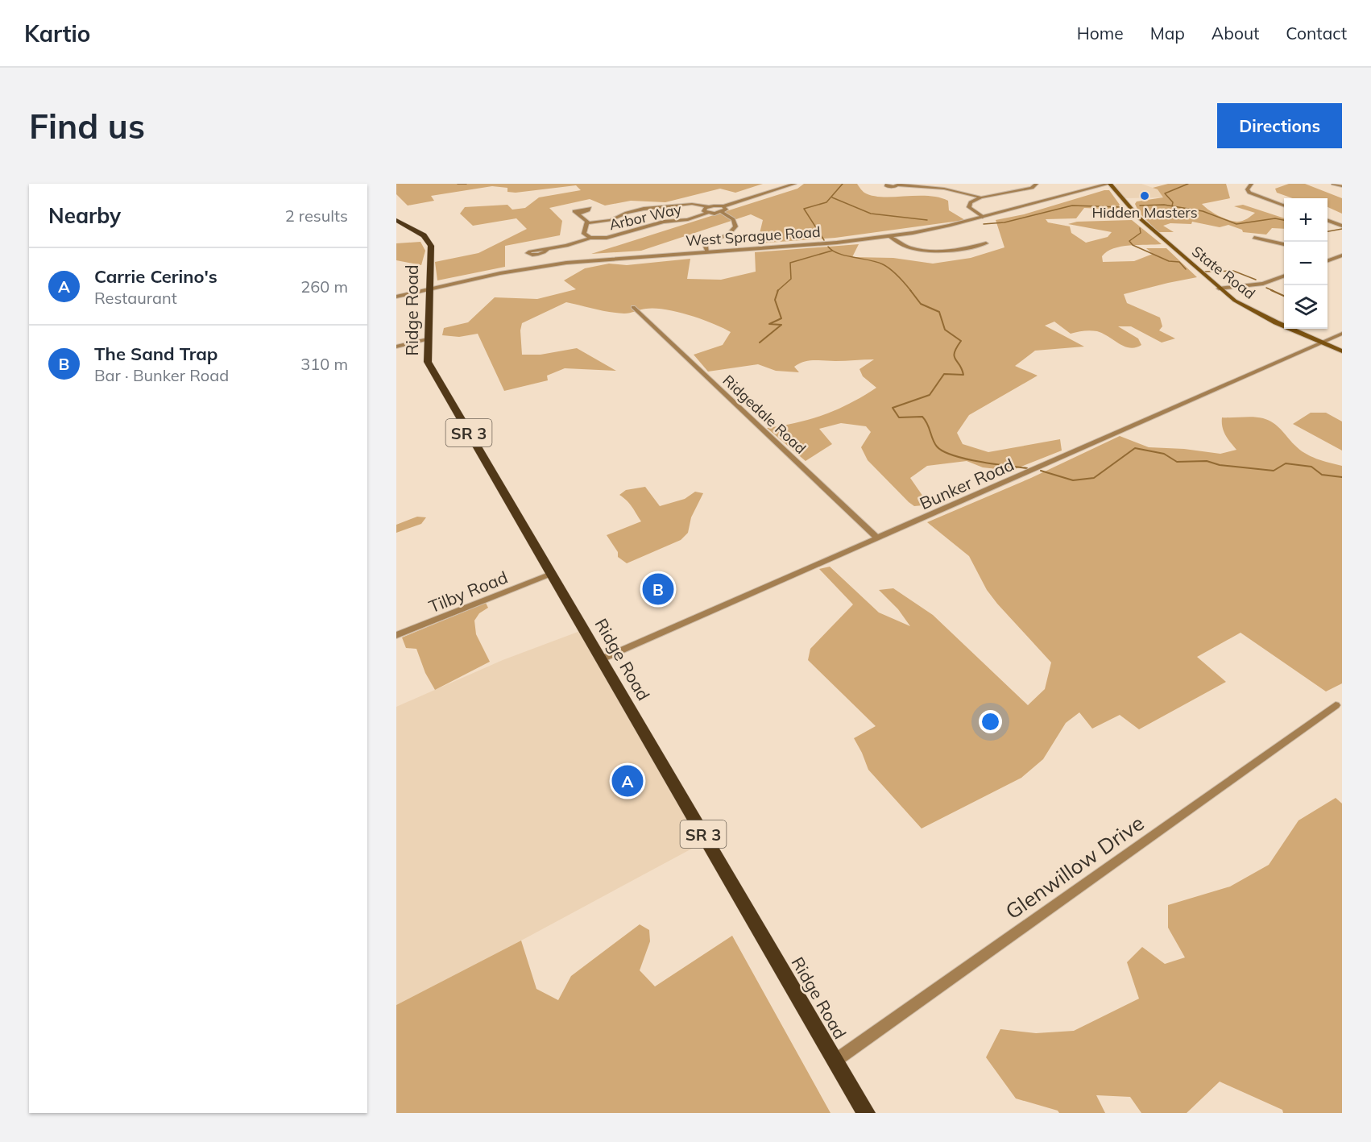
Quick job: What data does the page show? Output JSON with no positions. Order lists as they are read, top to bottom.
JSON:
{
  "streets": {
    "main road": ["State Road", "Ridge Road", "SR 3"],
    "street": [
      "Arbor Way",
      "West Sprague Road",
      "Ridgedale Road",
      "Bunker Road",
      "Tilby Road",
      "Glenwillow Drive"
    ]
  },
  "crossings": [
    ["West Sprague Road", "State Road"],
    ["West Sprague Road", "Ridge Road"],
    ["State Road", "Bunker Road"],
    ["Ridge Road", "Bunker Road"],
    ["Ridge Road", "Tilby Road"],
    ["Ridge Road", "Glenwillow Drive"],
    ["Ridgedale Road", "Bunker Road"]
  ],
  "places": ["Hidden Masters"],
  "page": {
    "header": "Kartio",
    "nav": [
      "Home",
      "Map",
      "About",
      "Contact"
    ],
    "buttons": "Directions",
    "title": "Find us",
    "heading": ["Nearby", "2 results"],
    "map_buttons": ["+", "−"],
    "list": [
      {
        "mark": "A",
        "name": "Carrie Cerino's",
        "note": "Restaurant",
        "value": "260 m"
      },
      {
        "mark": "B",
        "name": "The Sand Trap",
        "note": "Bar · Bunker Road",
        "value": "310 m"
      }
    ],
    "pins": ["B", "A"]
  }
}
